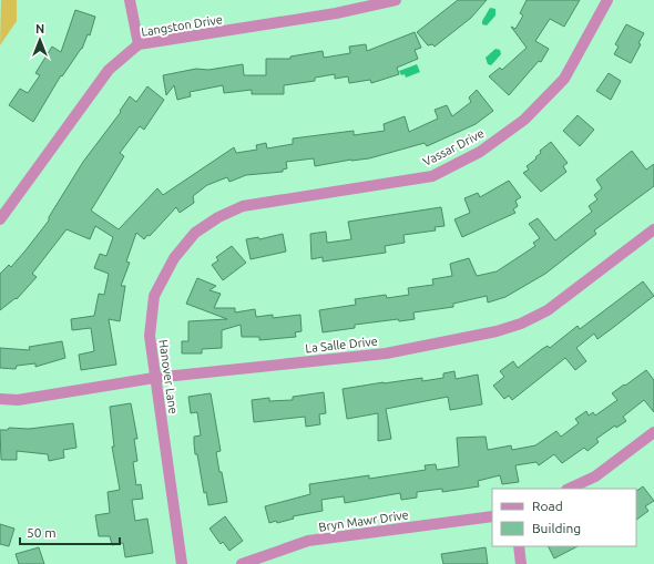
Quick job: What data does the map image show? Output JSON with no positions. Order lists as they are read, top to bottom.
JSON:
{
  "streets": {
    "street": [
      "Langston Drive",
      "Vassar Drive",
      "La Salle Drive",
      "Hanover Lane",
      "Bryn Mawr Drive"
    ]
  },
  "crossings": [
    ["Vassar Drive", "Hanover Lane"],
    ["La Salle Drive", "Hanover Lane"]
  ],
  "legend": ["Road", "Building"],
  "scale_bar": "50 m",
  "north": "top"
}
